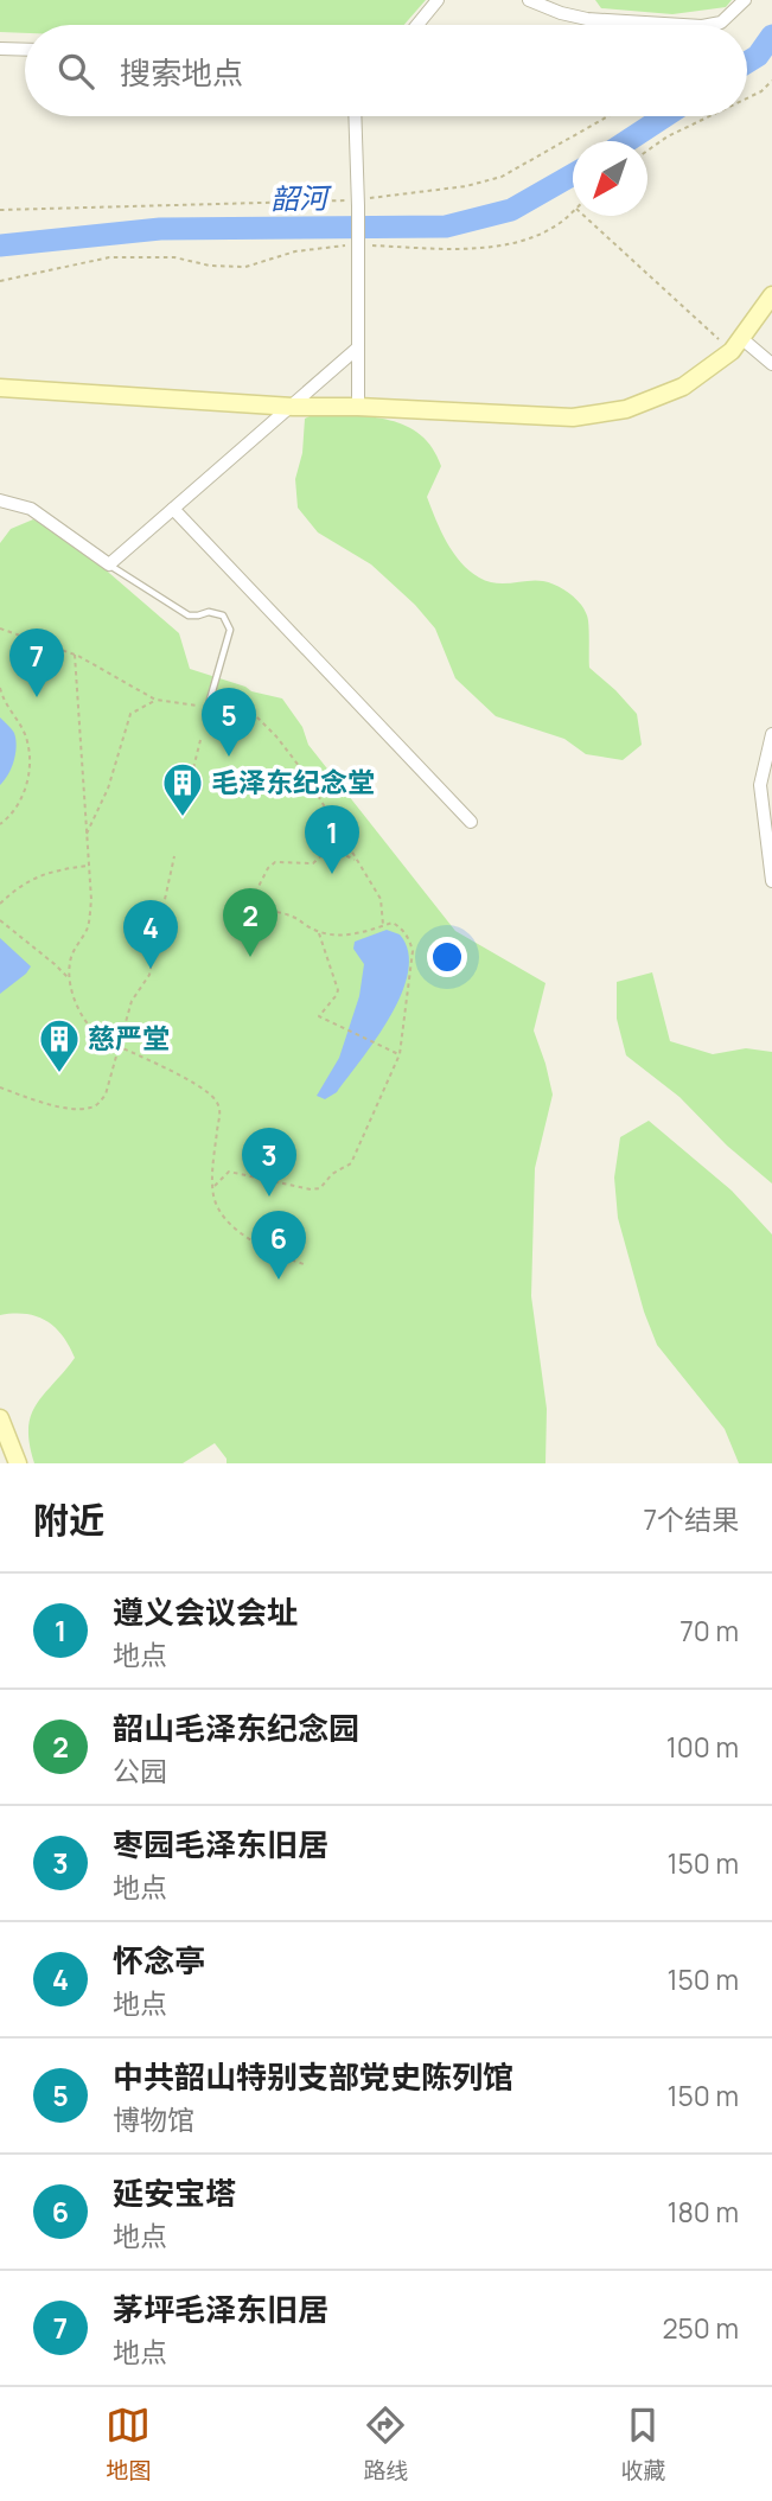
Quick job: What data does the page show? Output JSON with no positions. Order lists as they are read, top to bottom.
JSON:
{
  "water": ["韶河"],
  "places": {
    "building": ["毛泽东纪念堂", "慈严堂"]
  },
  "north": "bottom left",
  "page": {
    "search": "搜索地点",
    "pins": [
      "7",
      "5",
      "1",
      "2",
      "4",
      "3",
      "6"
    ],
    "heading": ["附近", "7个结果"],
    "list": [
      {
        "mark": "1",
        "name": "遵义会议会址",
        "note": "地点",
        "value": "70 m"
      },
      {
        "mark": "2",
        "name": "韶山毛泽东纪念园",
        "note": "公园",
        "value": "100 m"
      },
      {
        "mark": "3",
        "name": "枣园毛泽东旧居",
        "note": "地点",
        "value": "150 m"
      },
      {
        "mark": "4",
        "name": "怀念亭",
        "note": "地点",
        "value": "150 m"
      },
      {
        "mark": "5",
        "name": "中共韶山特别支部党史陈列馆",
        "note": "博物馆",
        "value": "150 m"
      },
      {
        "mark": "6",
        "name": "延安宝塔",
        "note": "地点",
        "value": "180 m"
      },
      {
        "mark": "7",
        "name": "茅坪毛泽东旧居",
        "note": "地点",
        "value": "250 m"
      }
    ],
    "nav": ["地图", "路线", "收藏"]
  }
}
